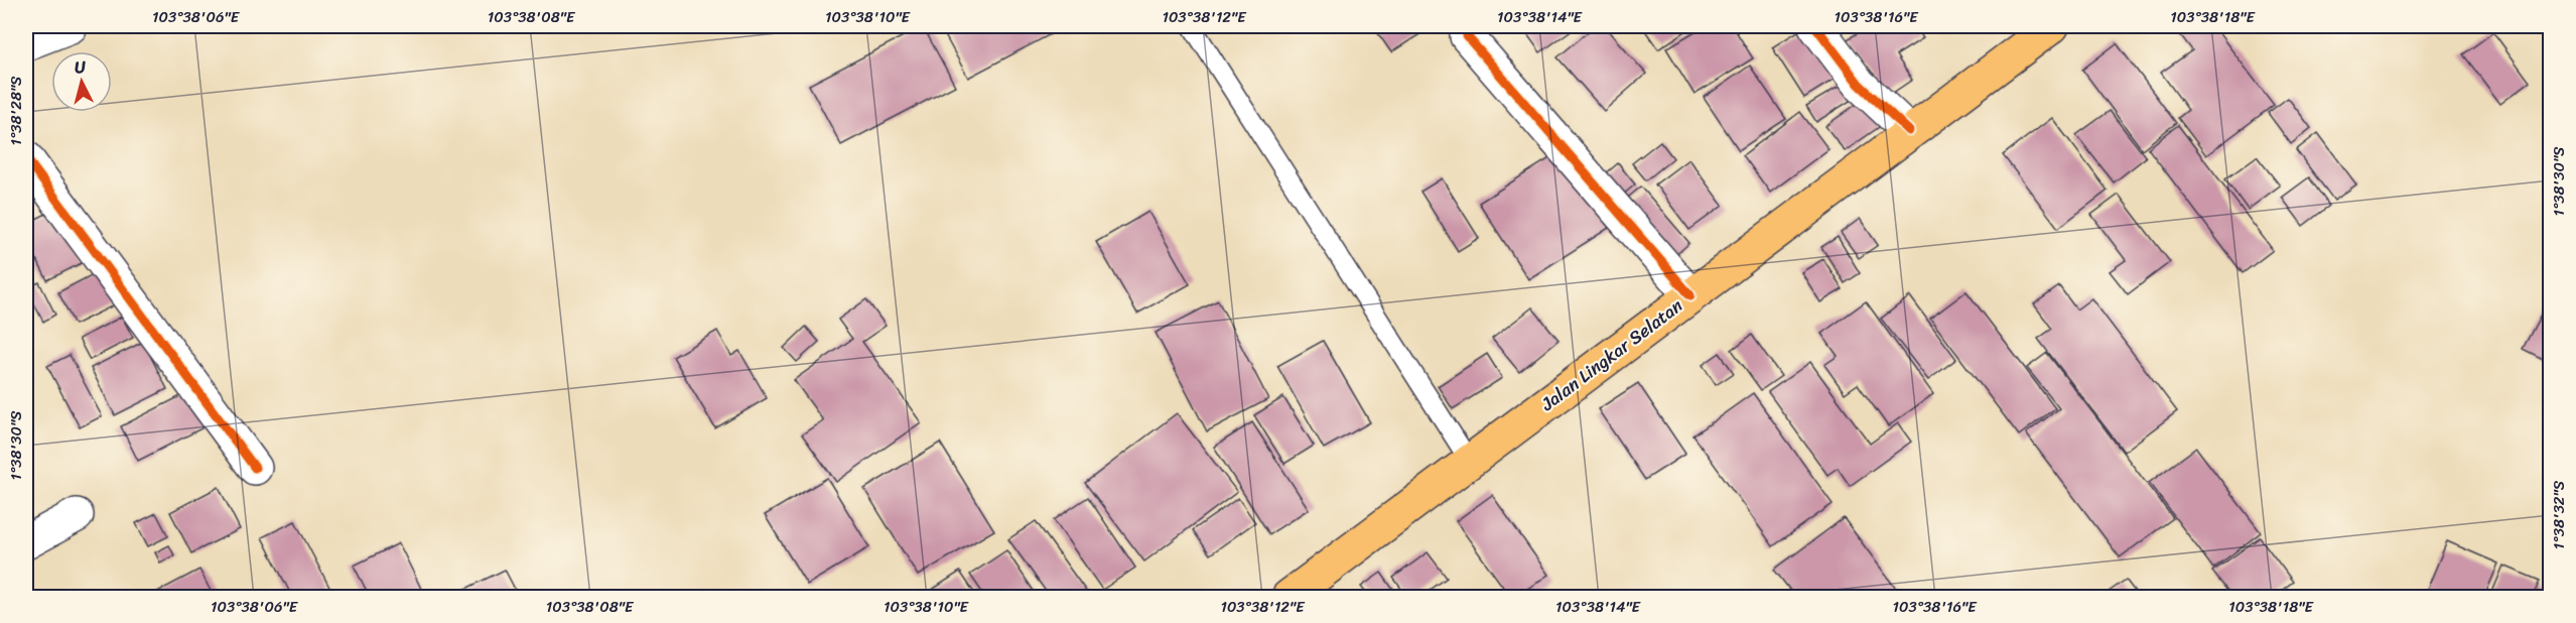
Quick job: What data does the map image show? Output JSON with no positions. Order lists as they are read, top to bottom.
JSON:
{
  "streets": {
    "highway": ["Jalan Lingkar Selatan"]
  },
  "north": "top",
  "coordinates": [
    "103°38'06\"E",
    "103°38'08\"E",
    "103°38'10\"E",
    "103°38'12\"E",
    "103°38'14\"E",
    "103°38'16\"E",
    "103°38'18\"E",
    "1°38'28\"S",
    "1°38'30\"S",
    "1°38'32\"S"
  ]
}
